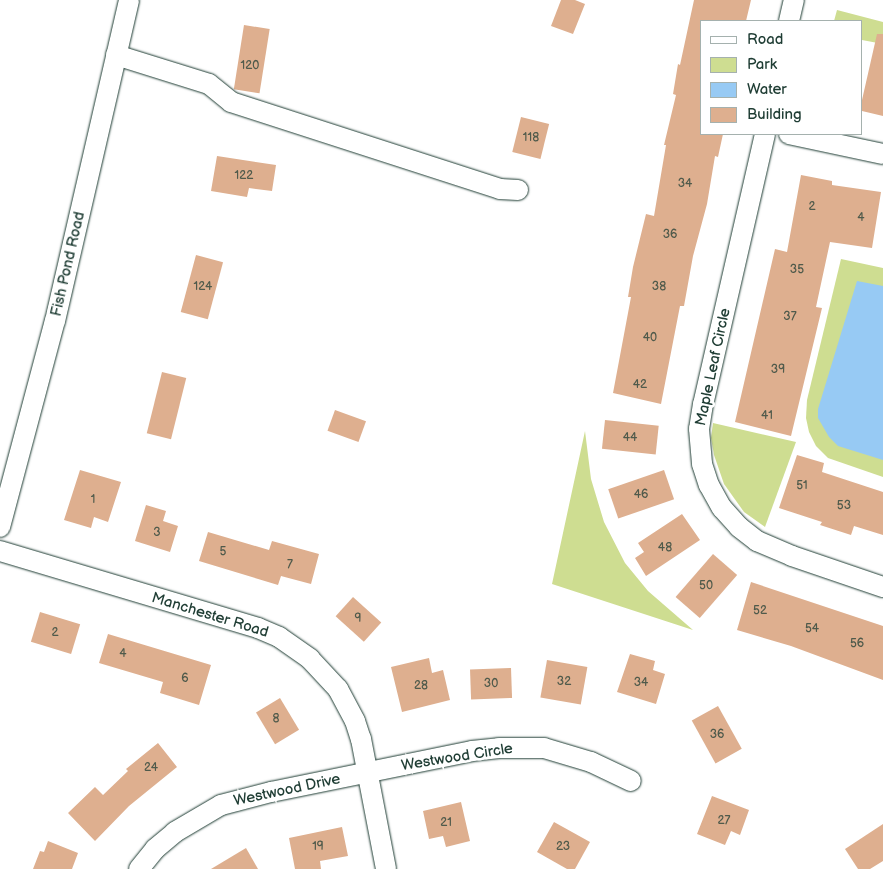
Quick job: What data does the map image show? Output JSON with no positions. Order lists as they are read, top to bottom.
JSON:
{
  "streets": {
    "street": [
      "Fish Pond Road",
      "Maple Leaf Circle",
      "Manchester Road",
      "Westwood Circle",
      "Westwood Drive"
    ]
  },
  "crossings": [
    ["Manchester Road", "Westwood Circle"],
    ["Manchester Road", "Westwood Drive"],
    ["Westwood Circle", "Westwood Drive"]
  ],
  "house_numbers": [
    "120",
    "118",
    "122",
    "34",
    "2",
    "4",
    "36",
    "35",
    "124",
    "38",
    "37",
    "40",
    "39",
    "42",
    "41",
    "44",
    "51",
    "46",
    "1",
    "53",
    "3",
    "48",
    "5",
    "7",
    "50",
    "52",
    "9",
    "54",
    "2",
    "56",
    "4",
    "6",
    "32",
    "34",
    "30",
    "28",
    "8",
    "36",
    "24",
    "27",
    "21",
    "19",
    "23"
  ],
  "legend": [
    "Road",
    "Park",
    "Water",
    "Building"
  ]
}
